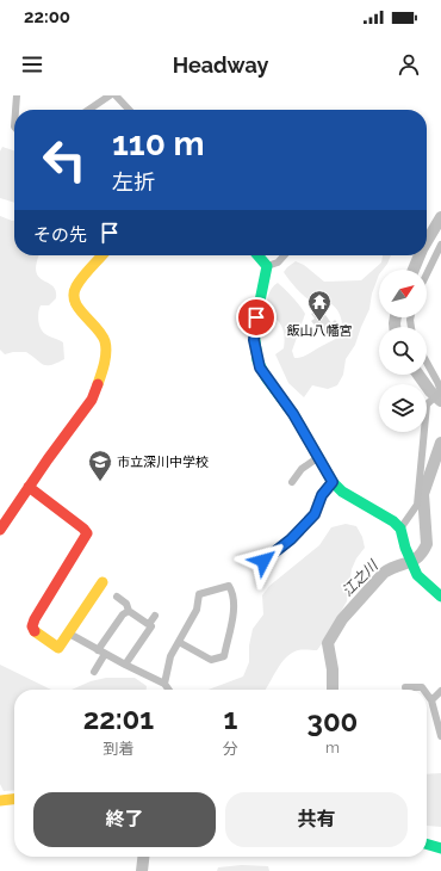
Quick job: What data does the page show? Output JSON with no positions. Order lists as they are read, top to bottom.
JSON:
{
  "water": ["江之川"],
  "places": {
    "temple": ["飯山八幡宮"],
    "school or university": ["市立深川中学校"]
  },
  "north": "top right",
  "page": {
    "status": "22:00",
    "header": "Headway",
    "turn": ["110 m", "左折"],
    "then": "その先",
    "eta": [
      "22:01",
      "到着",
      "1",
      "分",
      "300",
      "m"
    ],
    "buttons": ["終了", "共有"]
  }
}
